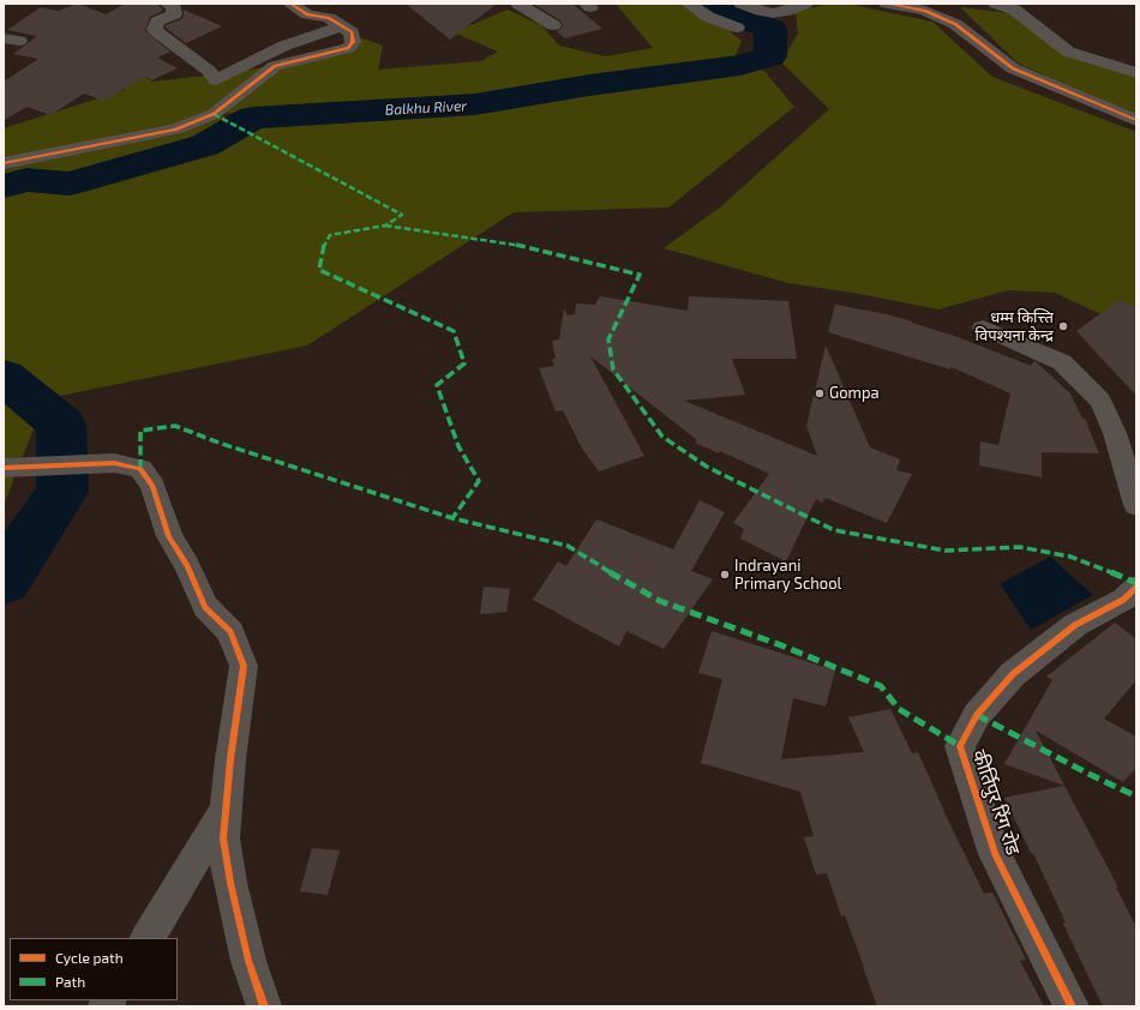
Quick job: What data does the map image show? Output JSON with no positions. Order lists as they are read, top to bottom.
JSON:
{
  "streets": {
    "street": ["कीर्तिपुर रिंग रोड"]
  },
  "water": ["Balkhu River"],
  "places": ["धम्म कित्त्ति विपश्यना केन्द्र", "Gompa", "Indrayani Primary School"],
  "legend": ["Cycle path", "Path"]
}
